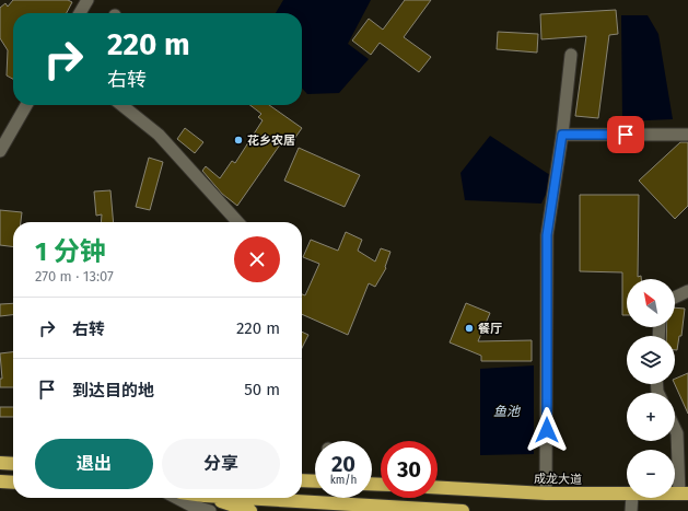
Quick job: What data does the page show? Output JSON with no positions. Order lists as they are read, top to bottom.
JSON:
{
  "streets": {
    "highway": ["成龙大道"]
  },
  "water": ["鱼池"],
  "places": ["花乡农居", "餐厅"],
  "north": "top left",
  "page": {
    "turn": ["220 m", "右转"],
    "heading": ["1 分钟", "270 m · 13:07"],
    "map_buttons": ["+", "−"],
    "list": [
      {
        "name": "右转",
        "value": "220 m"
      },
      {
        "name": "到达目的地",
        "value": "50 m"
      }
    ],
    "buttons": ["退出", "分享"],
    "speed": "20 km/h",
    "limit": "30"
  }
}
